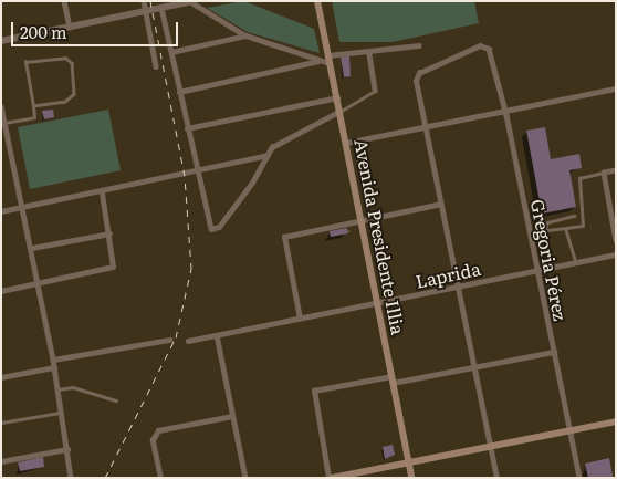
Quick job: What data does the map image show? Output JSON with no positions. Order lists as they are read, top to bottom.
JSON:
{
  "streets": {
    "main road": ["Avenida Presidente Illia"],
    "street": ["Gregoria Pérez", "Laprida"]
  },
  "crossings": [
    ["Avenida Presidente Illia", "Laprida"],
    ["Gregoria Pérez", "Laprida"]
  ],
  "scale_bar": "200 m"
}
